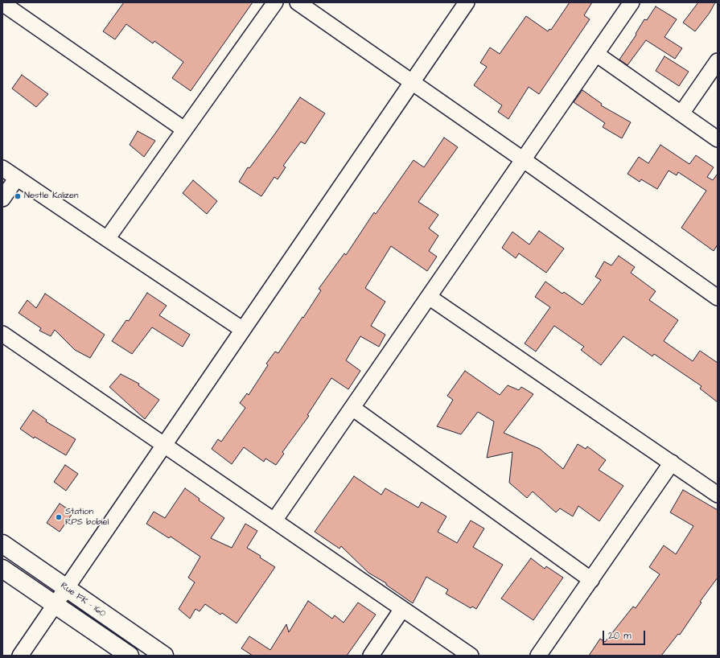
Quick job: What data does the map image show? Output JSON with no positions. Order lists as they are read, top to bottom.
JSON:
{
  "streets": {
    "main road": ["Rue FK - 160"]
  },
  "places": ["Nestle Kalizen", "Station RPS bobiel"],
  "scale_bar": "20 m"
}
